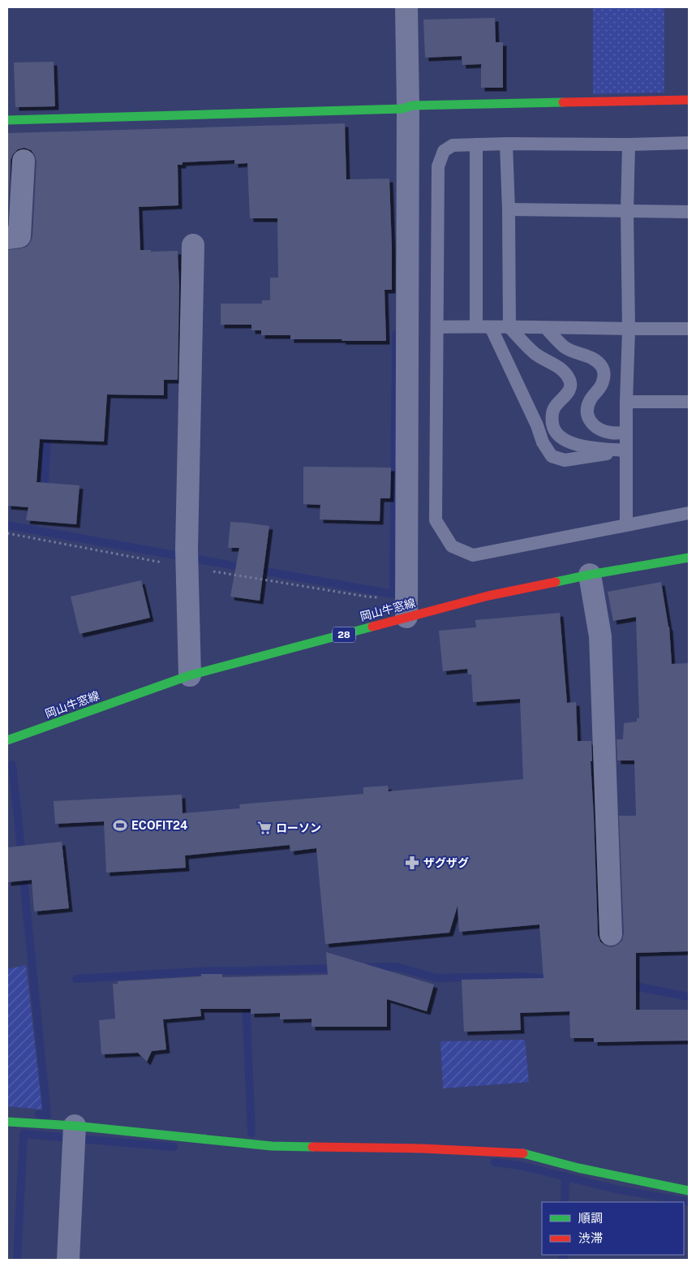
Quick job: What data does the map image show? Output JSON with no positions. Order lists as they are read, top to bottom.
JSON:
{
  "streets": {
    "street": ["岡山牛窓線", "28"]
  },
  "places": {
    "sports": ["ECOFIT24"],
    "supermarket": ["ローソン"],
    "pharmacy": ["ザグザグ"]
  },
  "legend": ["順調", "渋滞"]
}
